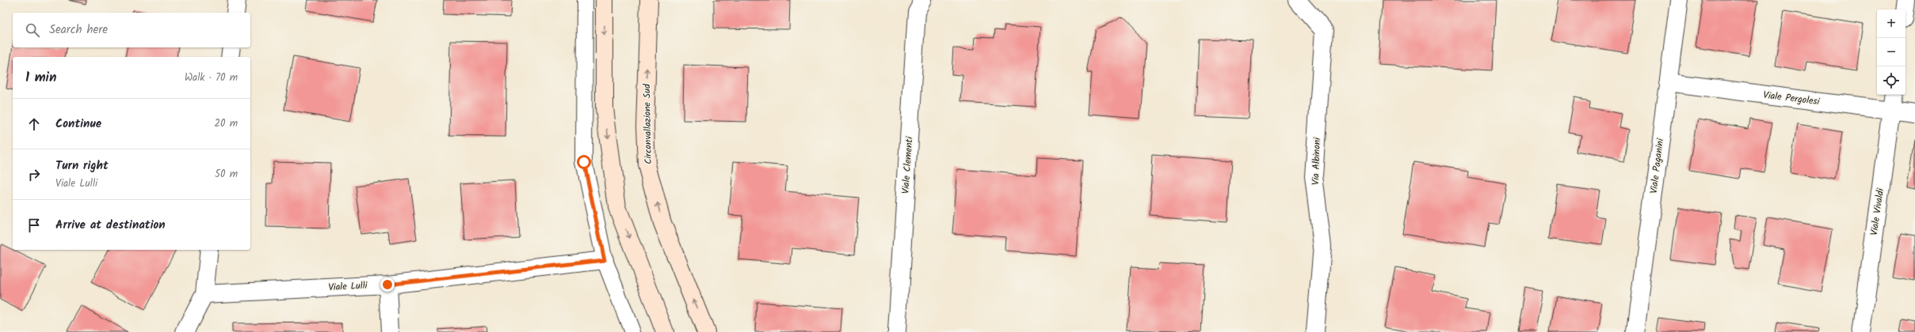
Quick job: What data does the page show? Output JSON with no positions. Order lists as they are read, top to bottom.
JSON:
{
  "streets": {
    "main road": ["Circonvallazione Sud"],
    "street": [
      "Viale Pergolesi",
      "Via Albinoni",
      "Viale Clementi",
      "Viale Paganini",
      "Viale Vivaldi",
      "Viale Lulli"
    ]
  },
  "crossings": [
    ["Viale Pergolesi", "Viale Paganini"],
    ["Viale Pergolesi", "Viale Vivaldi"]
  ],
  "page": {
    "map_buttons": ["+", "−"],
    "search": "Search here",
    "heading": ["1 min", "Walk · 70 m"],
    "list": [
      ["Continue", "20 m"],
      ["Turn right", "Viale Lulli", "50 m"],
      "Arrive at destination"
    ]
  }
}
